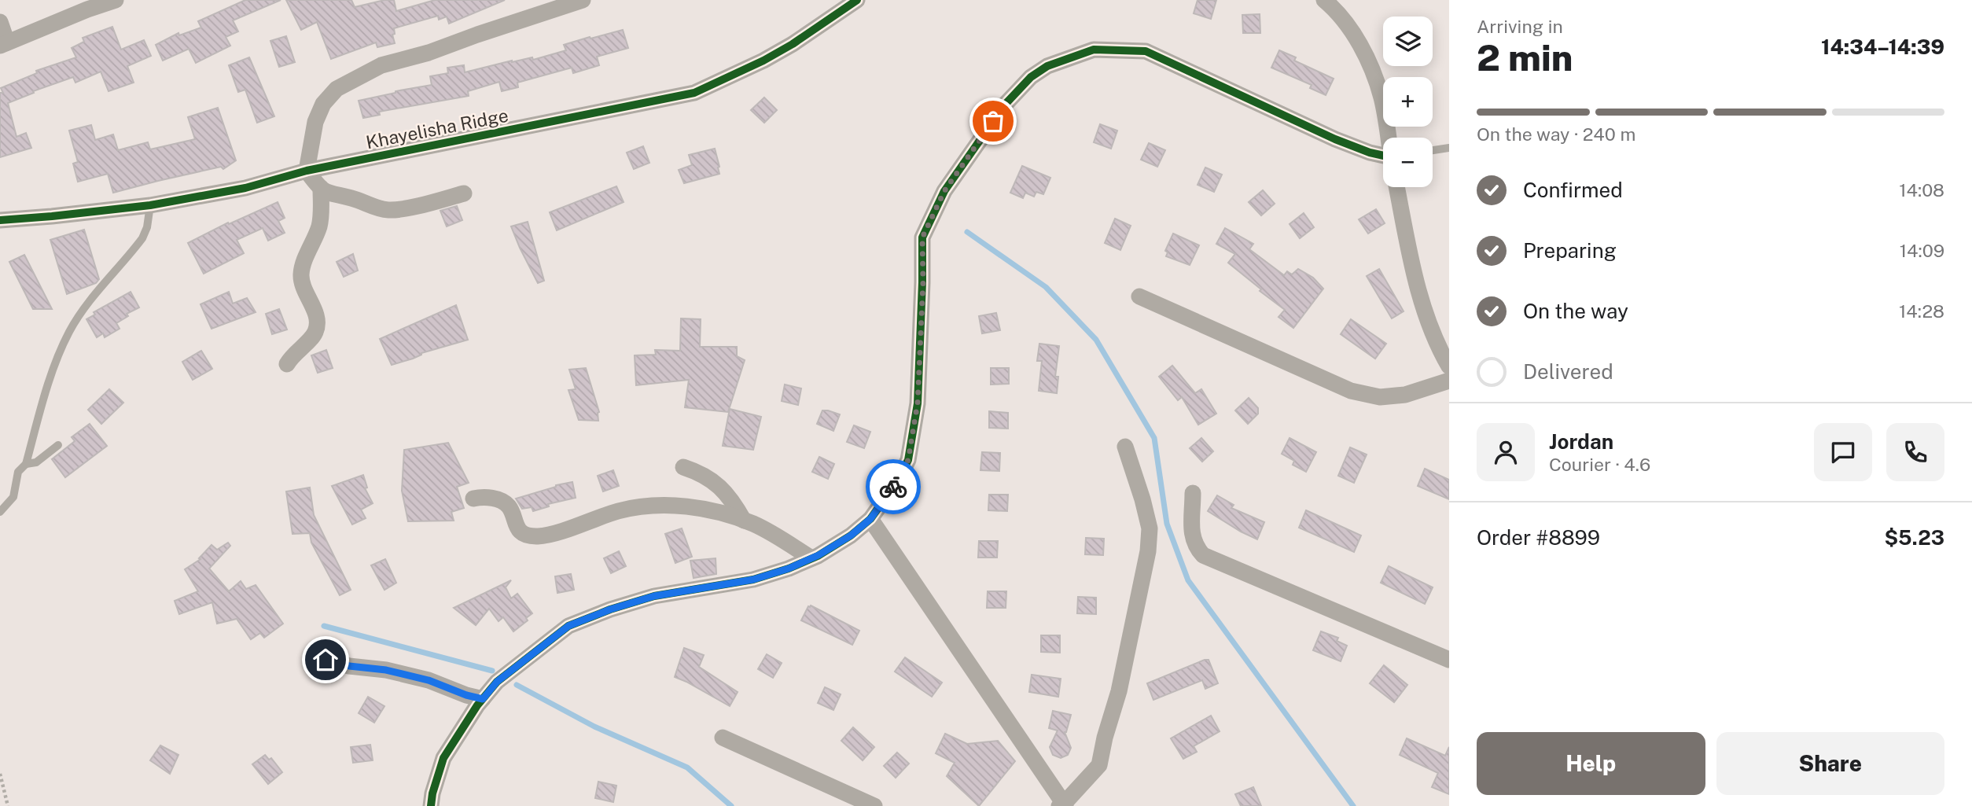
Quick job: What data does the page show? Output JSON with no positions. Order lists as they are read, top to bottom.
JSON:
{
  "streets": {
    "street": ["Khayelisha Ridge"]
  },
  "page": {
    "heading": ["2 min", "Arriving in", "14:34–14:39"],
    "panel": [
      "Jordan",
      "Courier · 4.6",
      "Order #8899",
      "$5.23"
    ],
    "map_buttons": ["+", "−"],
    "bar": "On the way · 240 m",
    "list": [
      ["Confirmed", "14:08"],
      ["Preparing", "14:09"],
      ["On the way", "14:28"],
      "Delivered"
    ],
    "buttons": ["Help", "Share"]
  }
}
